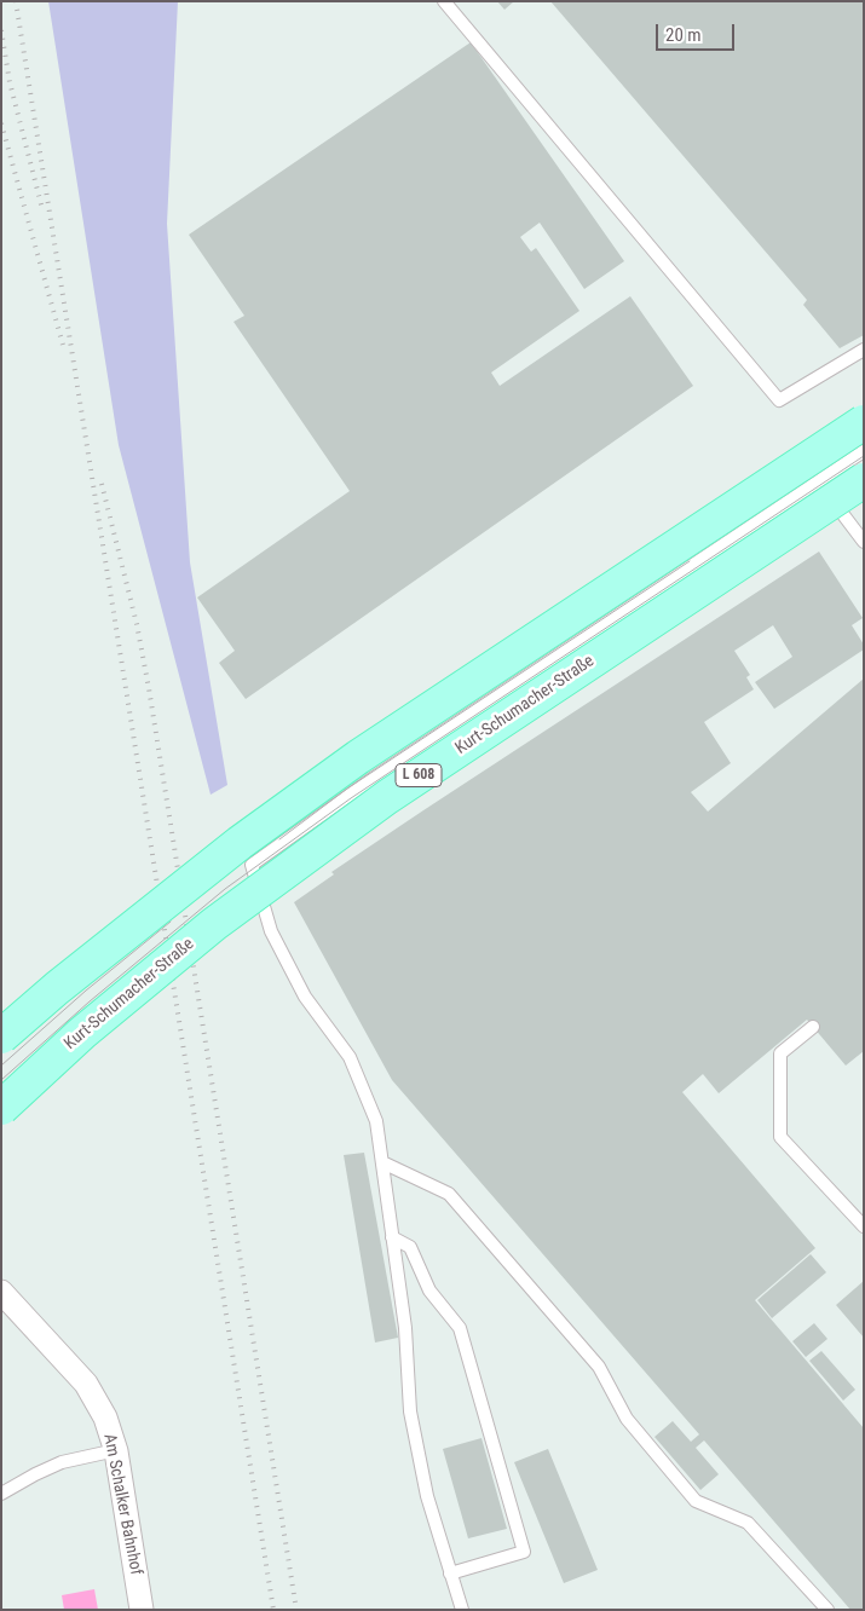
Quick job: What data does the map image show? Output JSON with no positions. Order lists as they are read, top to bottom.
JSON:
{
  "streets": {
    "main road": ["Kurt-Schumacher-Straße", "L 608"],
    "street": ["Am Schalker Bahnhof"]
  },
  "scale_bar": "20 m"
}
